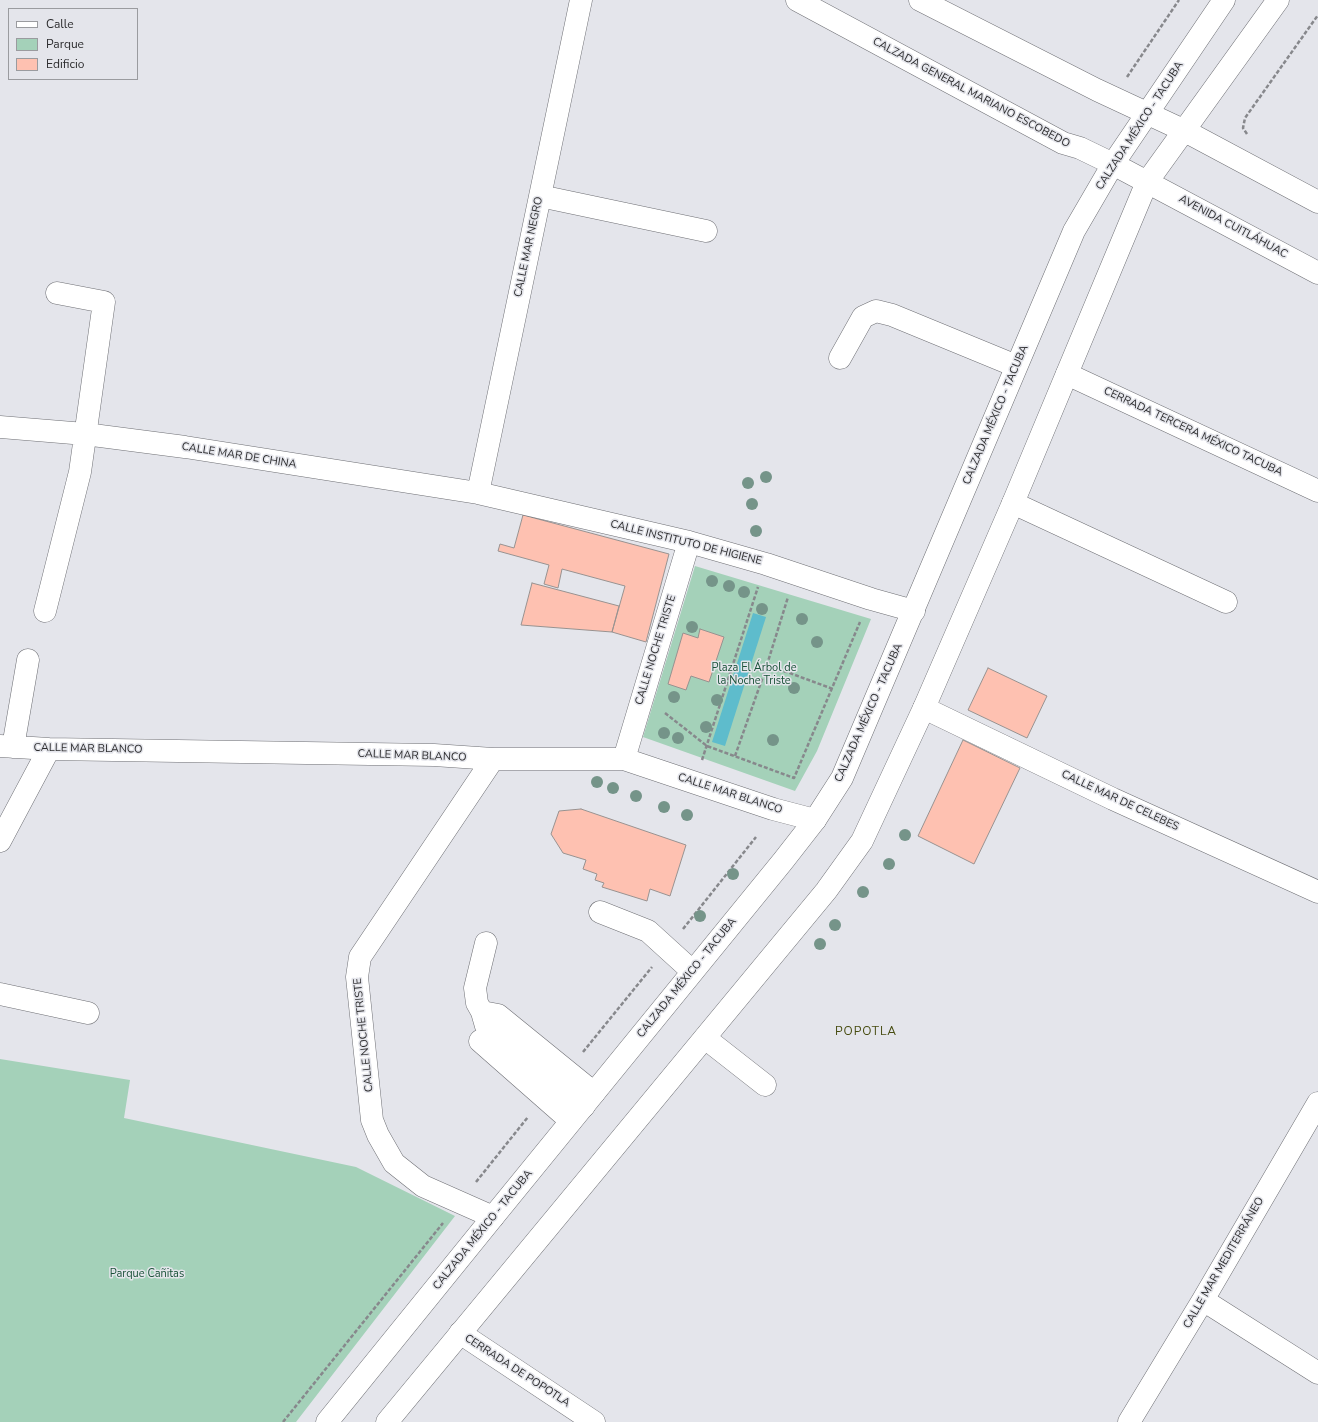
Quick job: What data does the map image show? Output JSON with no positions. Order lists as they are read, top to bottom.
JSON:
{
  "streets": {
    "street": [
      "CALZADA GENERAL MARIANO ESCOBEDO",
      "CALZADA MÉXICO - TACUBA",
      "AVENIDA CUITLÁHUAC",
      "CALLE MAR NEGRO",
      "CERRADA TERCERA MÉXICO TACUBA",
      "CALLE MAR DE CHINA",
      "CALLE INSTITUTO DE HIGIENE",
      "CALLE NOCHE TRISTE",
      "CALLE MAR BLANCO",
      "CALLE MAR DE CELEBES",
      "CALLE MAR MEDITERRÁNEO",
      "CERRADA DE POPOTLA"
    ]
  },
  "crossings": [
    ["CALZADA GENERAL MARIANO ESCOBEDO", "CALZADA MÉXICO - TACUBA"],
    ["CALZADA GENERAL MARIANO ESCOBEDO", "AVENIDA CUITLÁHUAC"],
    ["CALZADA MÉXICO - TACUBA", "CALLE INSTITUTO DE HIGIENE"],
    ["CALZADA MÉXICO - TACUBA", "CALLE NOCHE TRISTE"],
    ["CALZADA MÉXICO - TACUBA", "CALLE MAR BLANCO"],
    ["CALLE MAR NEGRO", "CALLE MAR DE CHINA"],
    ["CALLE MAR NEGRO", "CALLE INSTITUTO DE HIGIENE"],
    ["CALLE MAR DE CHINA", "CALLE INSTITUTO DE HIGIENE"],
    ["CALLE INSTITUTO DE HIGIENE", "CALLE NOCHE TRISTE"],
    ["CALLE NOCHE TRISTE", "CALLE MAR BLANCO"]
  ],
  "districts": ["POPOTLA"],
  "parks": ["Plaza El Árbol de la Noche Triste", "Parque Cañitas"],
  "legend": ["Calle", "Parque", "Edificio"]
}
